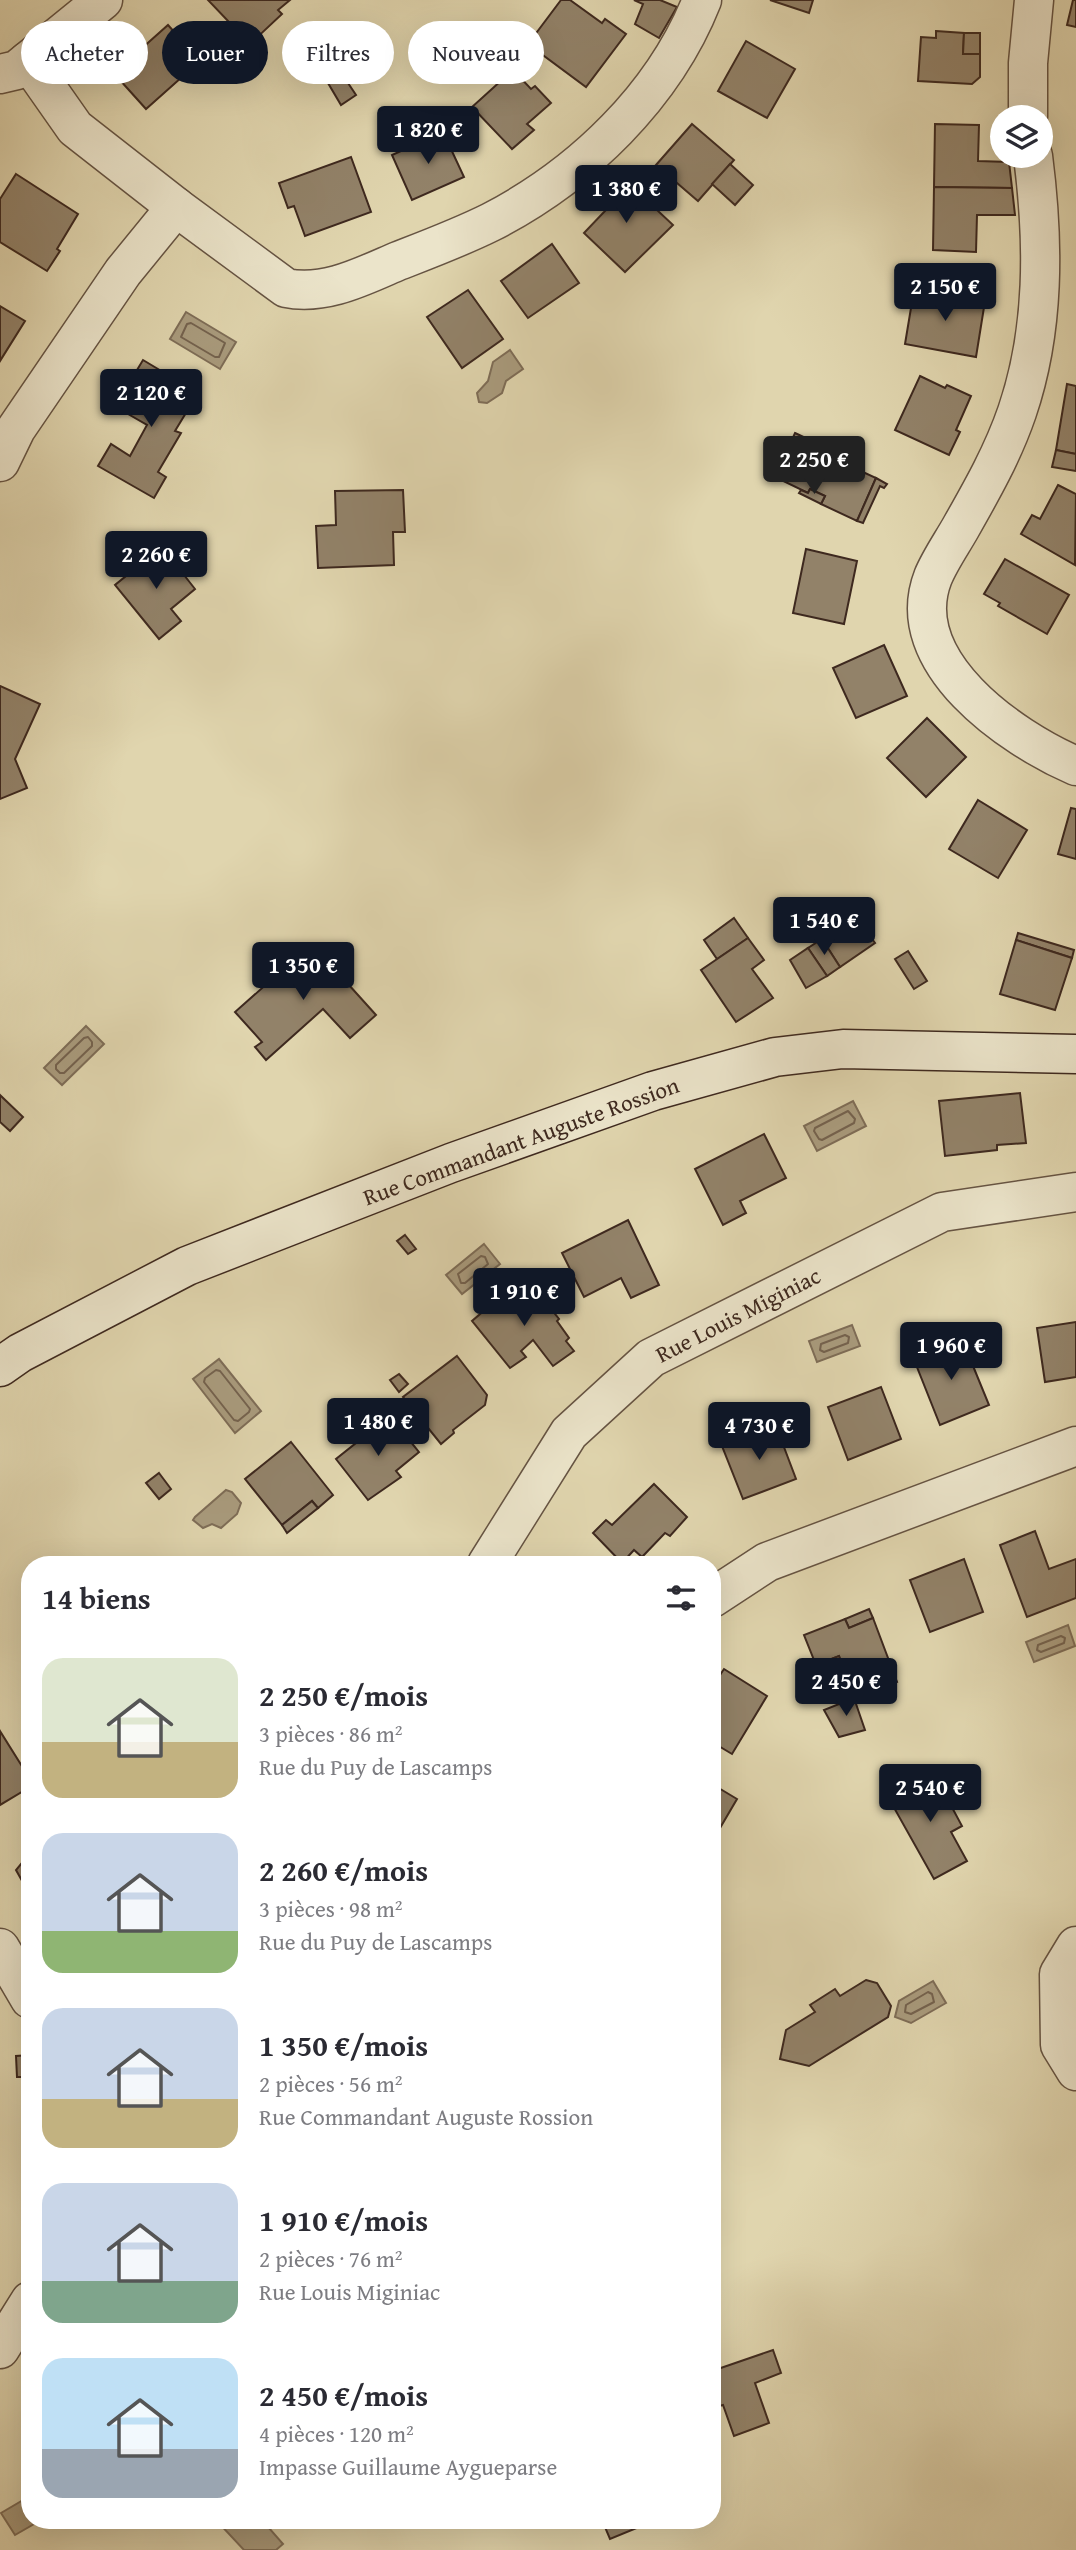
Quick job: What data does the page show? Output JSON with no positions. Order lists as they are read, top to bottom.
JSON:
{
  "streets": {
    "street": ["Rue Commandant Auguste Rossion", "Rue Louis Miginiac"]
  },
  "page": {
    "chip": [
      "Acheter",
      "Louer",
      "Filtres",
      "Nouveau"
    ],
    "price": [
      "1 820 €",
      "1 380 €",
      "2 150 €",
      "2 120 €",
      "2 250 €",
      "2 260 €",
      "1 540 €",
      "1 350 €",
      "1 910 €",
      "1 960 €",
      "1 480 €",
      "4 730 €",
      "2 450 €",
      "2 540 €"
    ],
    "heading": "14 biens",
    "list": [
      {
        "name": "2 250 €/mois",
        "note": "3 pièces · 86 m² · Rue du Puy de Lascamps"
      },
      {
        "name": "2 260 €/mois",
        "note": "3 pièces · 98 m² · Rue du Puy de Lascamps"
      },
      {
        "name": "1 350 €/mois",
        "note": "2 pièces · 56 m² · Rue Commandant Auguste Rossion"
      },
      {
        "name": "1 910 €/mois",
        "note": "2 pièces · 76 m² · Rue Louis Miginiac"
      },
      {
        "name": "2 450 €/mois",
        "note": "4 pièces · 120 m² · Impasse Guillaume Aygueparse"
      }
    ]
  }
}
